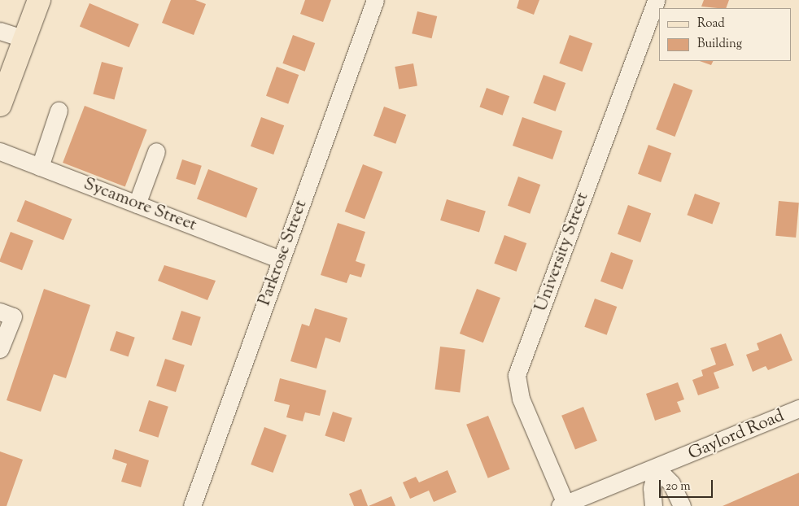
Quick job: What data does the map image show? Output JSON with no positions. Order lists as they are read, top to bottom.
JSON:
{
  "streets": {
    "street": [
      "Sycamore Street",
      "University Street",
      "Parkrose Street",
      "Gaylord Road"
    ]
  },
  "crossings": [
    ["Sycamore Street", "Parkrose Street"],
    ["University Street", "Gaylord Road"]
  ],
  "legend": ["Road", "Building"],
  "scale_bar": "20 m"
}
